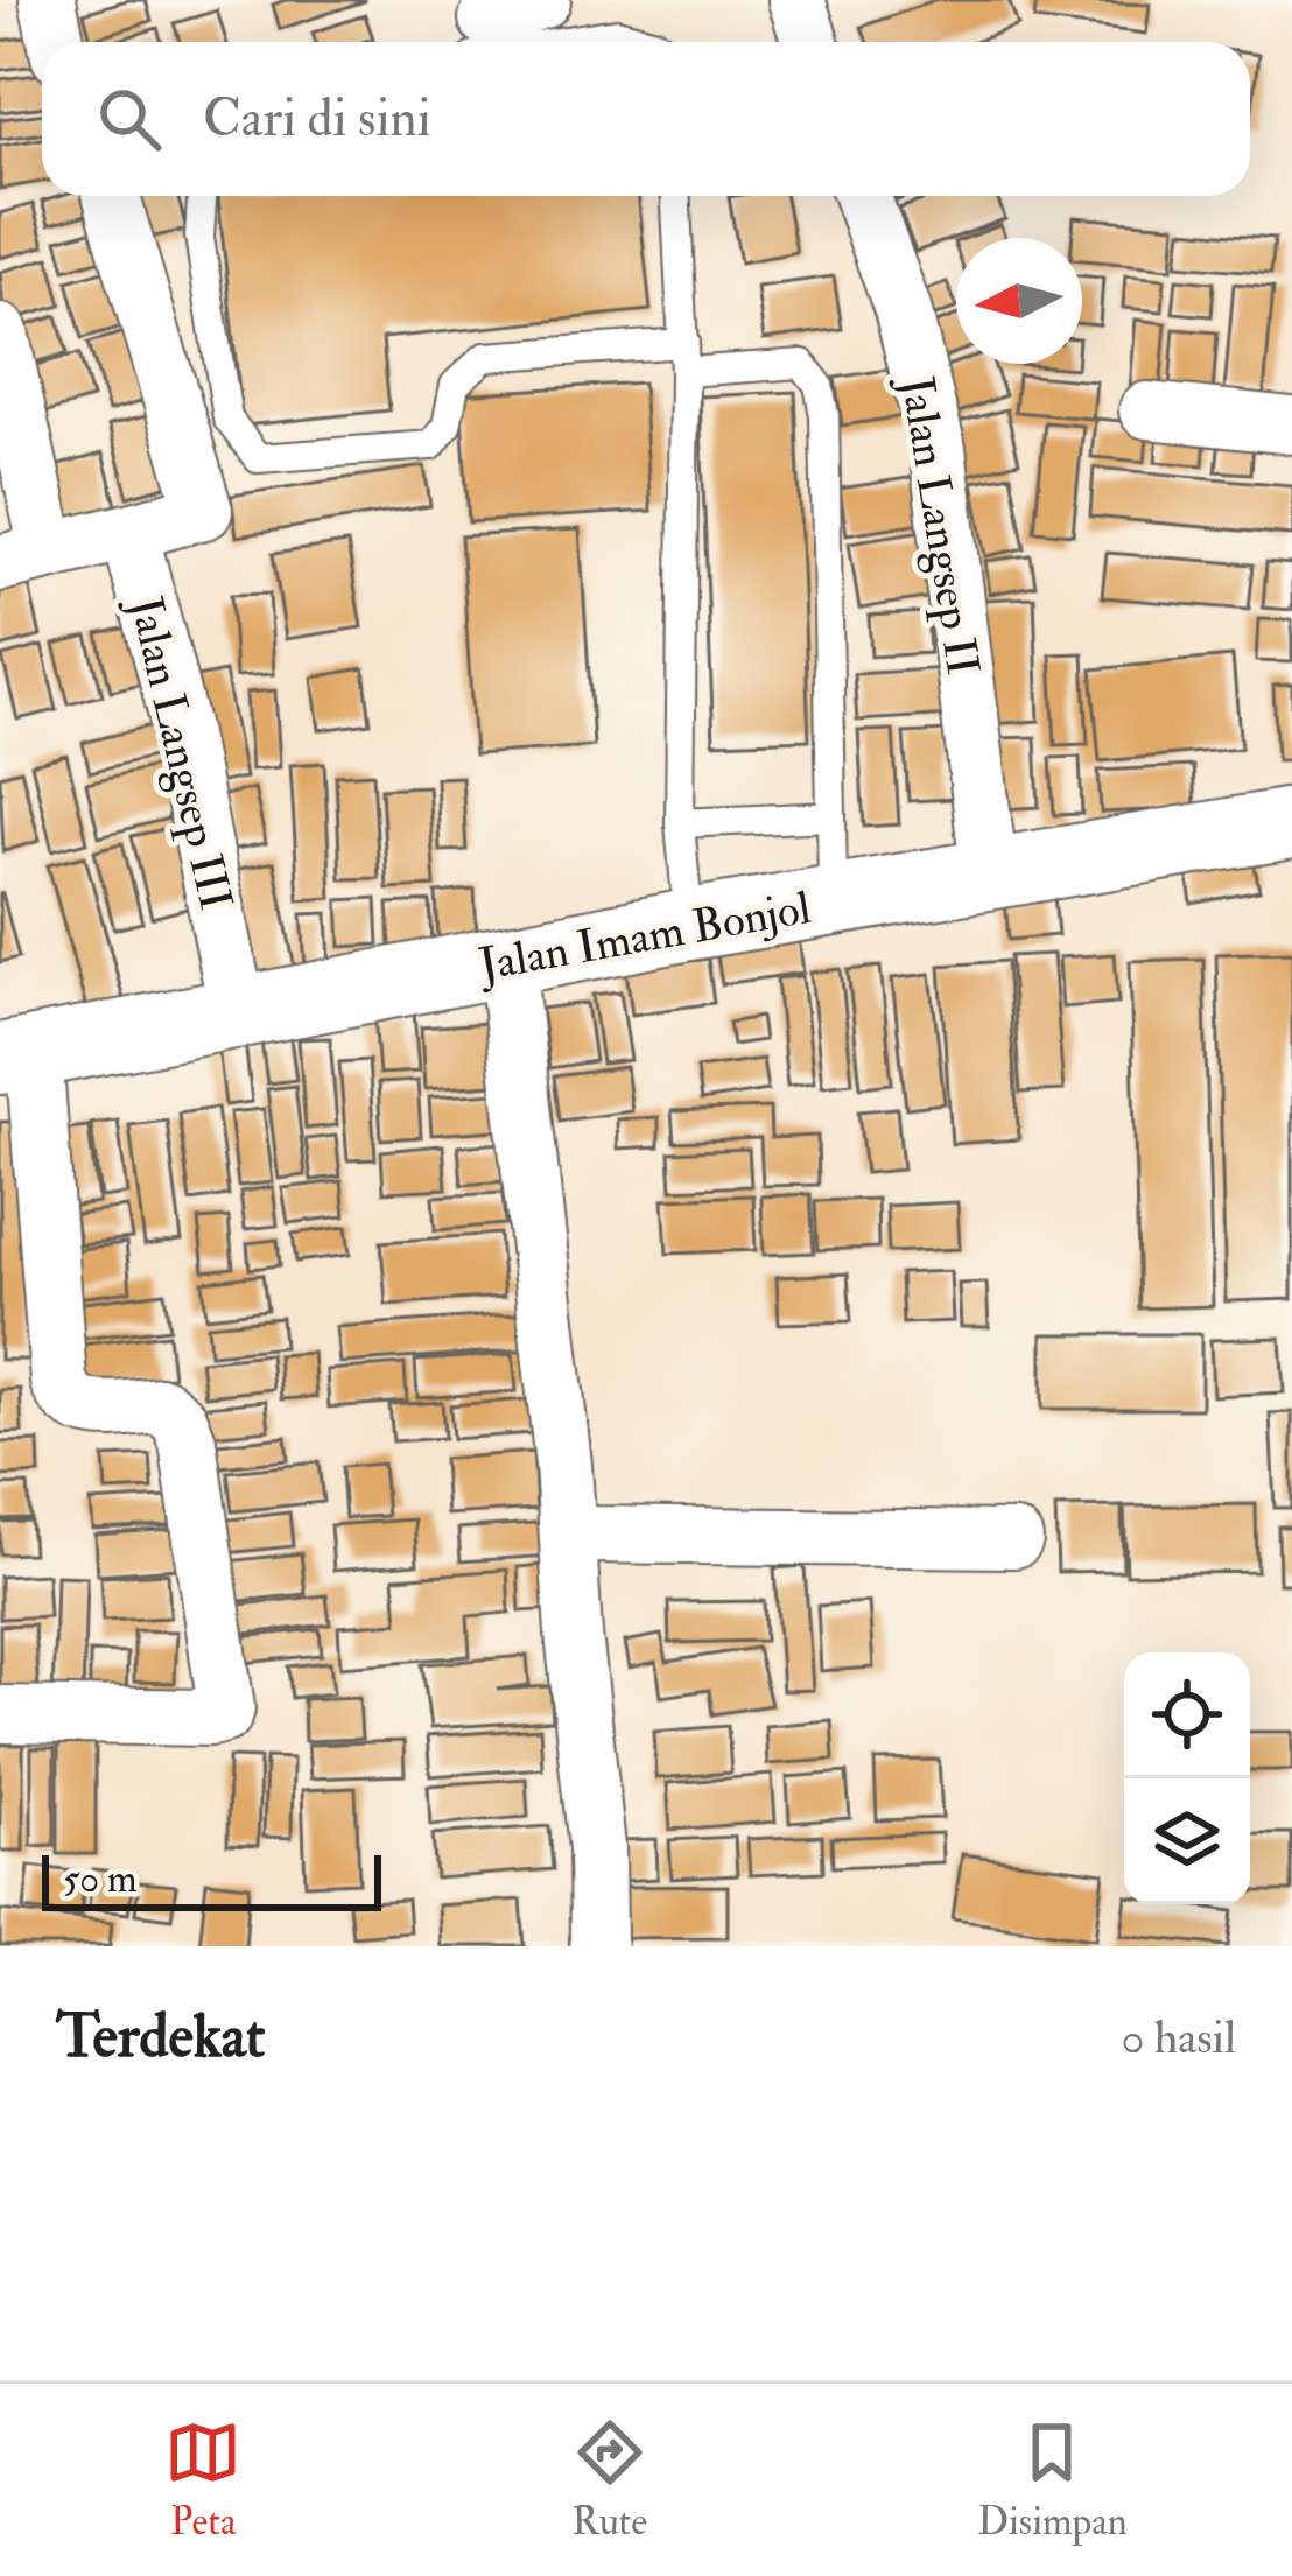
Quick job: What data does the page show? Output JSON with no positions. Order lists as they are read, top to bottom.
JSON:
{
  "streets": {
    "street": ["Jalan Langsep II", "Jalan Langsep III", "Jalan Imam Bonjol"]
  },
  "crossings": [
    ["Jalan Langsep II", "Jalan Imam Bonjol"],
    ["Jalan Langsep III", "Jalan Imam Bonjol"]
  ],
  "scale_bar": "50 m",
  "north": "left",
  "page": {
    "search": "Cari di sini",
    "scale": "50 m",
    "heading": ["Terdekat", "0 hasil"],
    "nav": ["Peta", "Rute", "Disimpan"]
  }
}
